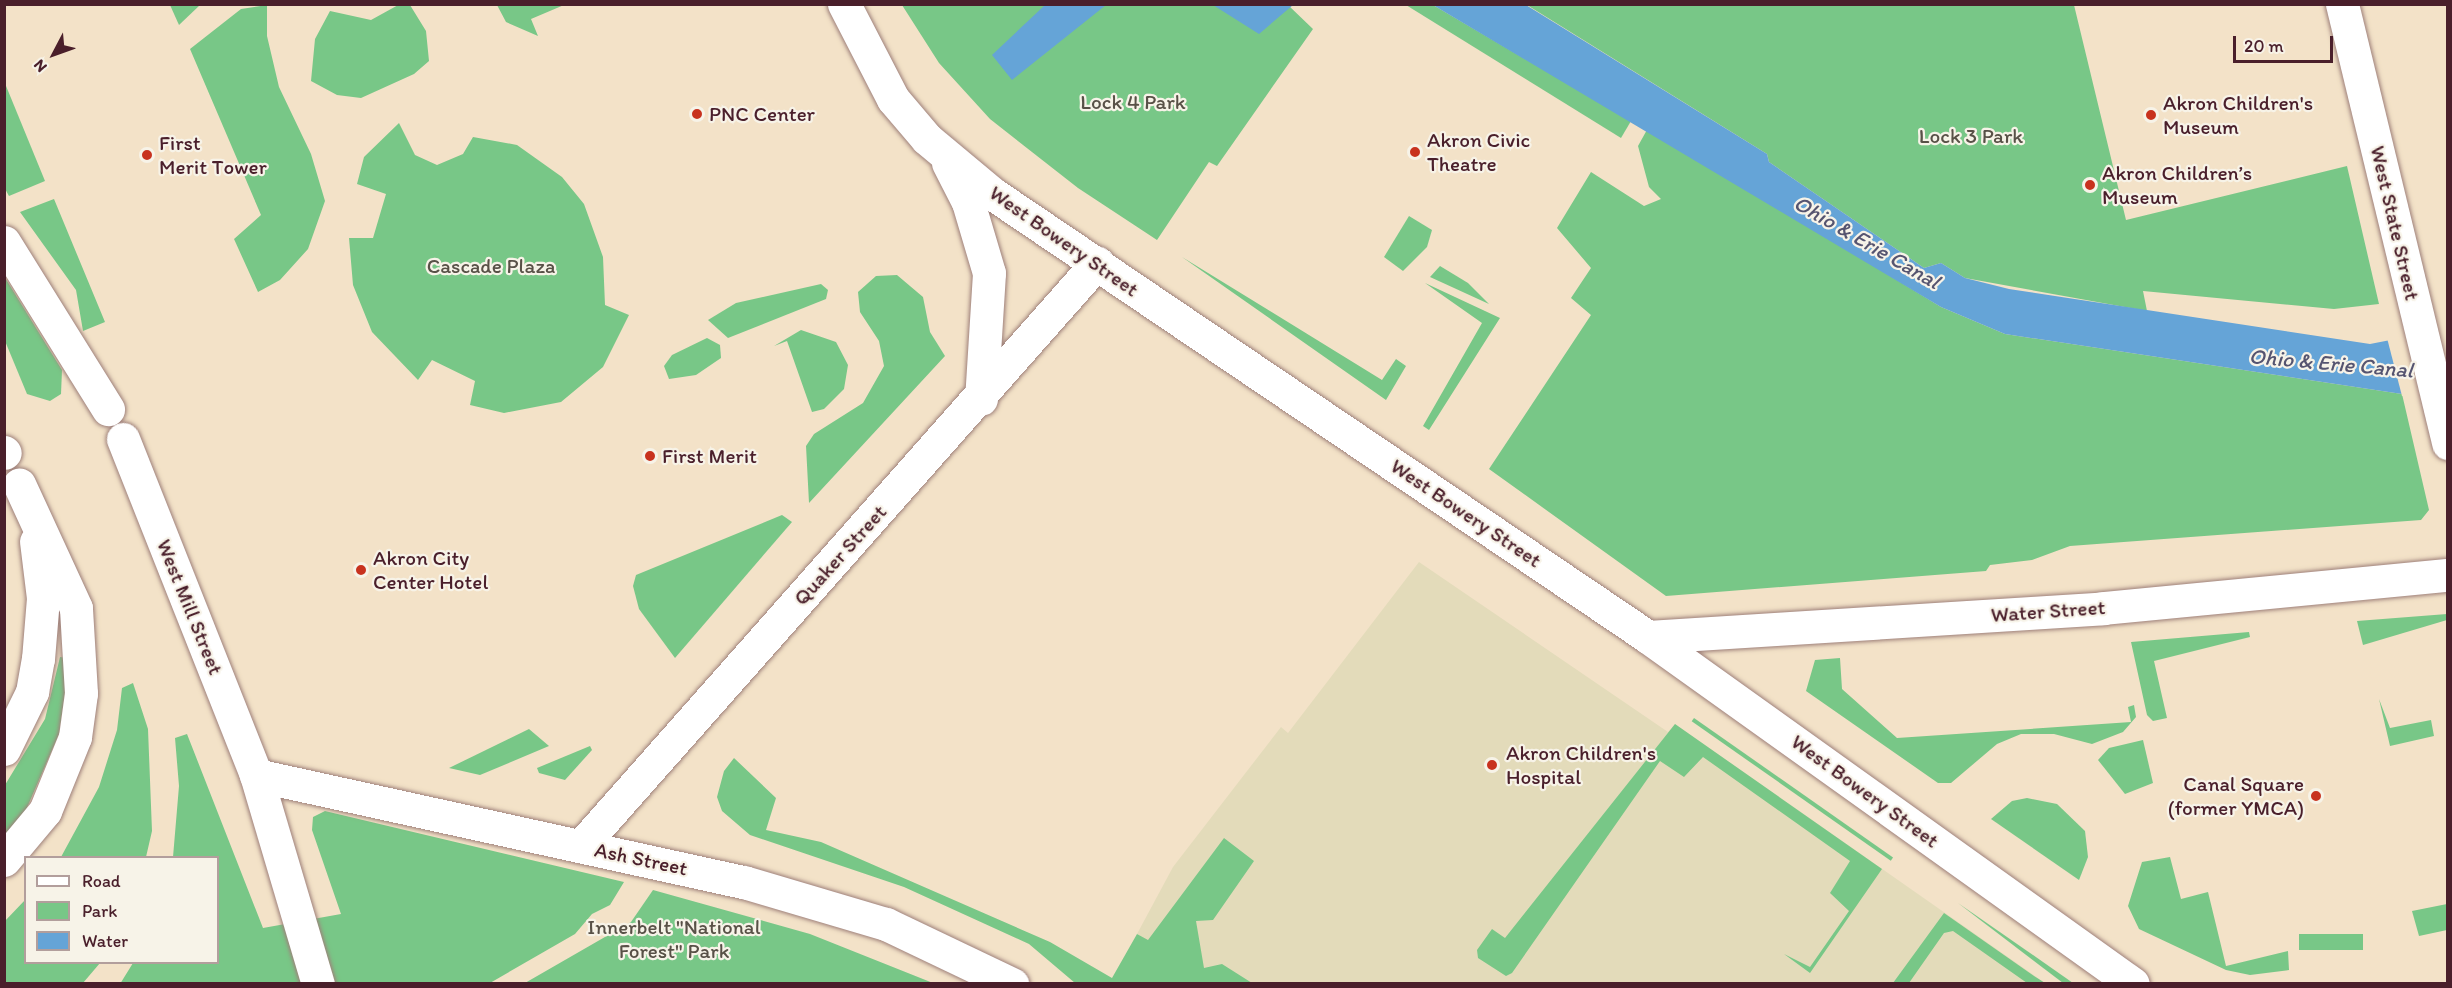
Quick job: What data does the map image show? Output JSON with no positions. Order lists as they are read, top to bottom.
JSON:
{
  "streets": {
    "street": [
      "West State Street",
      "West Bowery Street",
      "Quaker Street",
      "West Mill Street",
      "Water Street",
      "Ash Street"
    ]
  },
  "crossings": [
    ["West Bowery Street", "Quaker Street"],
    ["West Bowery Street", "Water Street"],
    ["Quaker Street", "Ash Street"],
    ["West Mill Street", "Ash Street"]
  ],
  "water": ["Ohio & Erie Canal"],
  "parks": [
    "Lock 4 Park",
    "Lock 3 Park",
    "Cascade Plaza",
    "Innerbelt \"National Forest\" Park"
  ],
  "places": [
    "PNC Center",
    "Akron Children's Museum",
    "Akron Civic Theatre",
    "First Merit Tower",
    "Akron Children’s Museum",
    "First Merit",
    "Akron City Center Hotel",
    "Akron Children's Hospital",
    "Canal Square (former YMCA)"
  ],
  "legend": ["Road", "Park", "Water"],
  "scale_bar": "20 m",
  "north": "bottom left"
}
